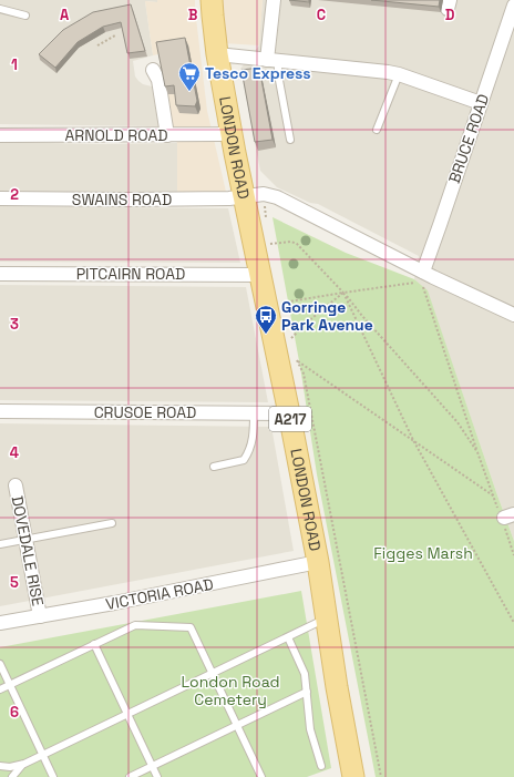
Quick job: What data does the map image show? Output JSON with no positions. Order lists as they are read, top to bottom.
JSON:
{
  "streets": {
    "main road": ["LONDON ROAD", "A217"],
    "street": [
      "ARNOLD ROAD",
      "BRUCE ROAD",
      "SWAINS ROAD",
      "PITCAIRN ROAD",
      "CRUSOE ROAD",
      "DOVEDALE RISE",
      "VICTORIA ROAD"
    ]
  },
  "crossings": [
    ["ARNOLD ROAD", "LONDON ROAD"],
    ["LONDON ROAD", "SWAINS ROAD"],
    ["LONDON ROAD", "PITCAIRN ROAD"],
    ["LONDON ROAD", "CRUSOE ROAD"],
    ["LONDON ROAD", "VICTORIA ROAD"],
    ["DOVEDALE RISE", "VICTORIA ROAD"]
  ],
  "parks": ["Figges Marsh", "London Road Cemetery"],
  "places": {
    "supermarket": ["Tesco Express"],
    "bus stop": ["Gorringe Park Avenue"]
  },
  "grid": {
    "columns": [
      "A",
      "B",
      "C",
      "D"
    ],
    "rows": [
      "1",
      "2",
      "3",
      "4",
      "5",
      "6"
    ]
  }
}
